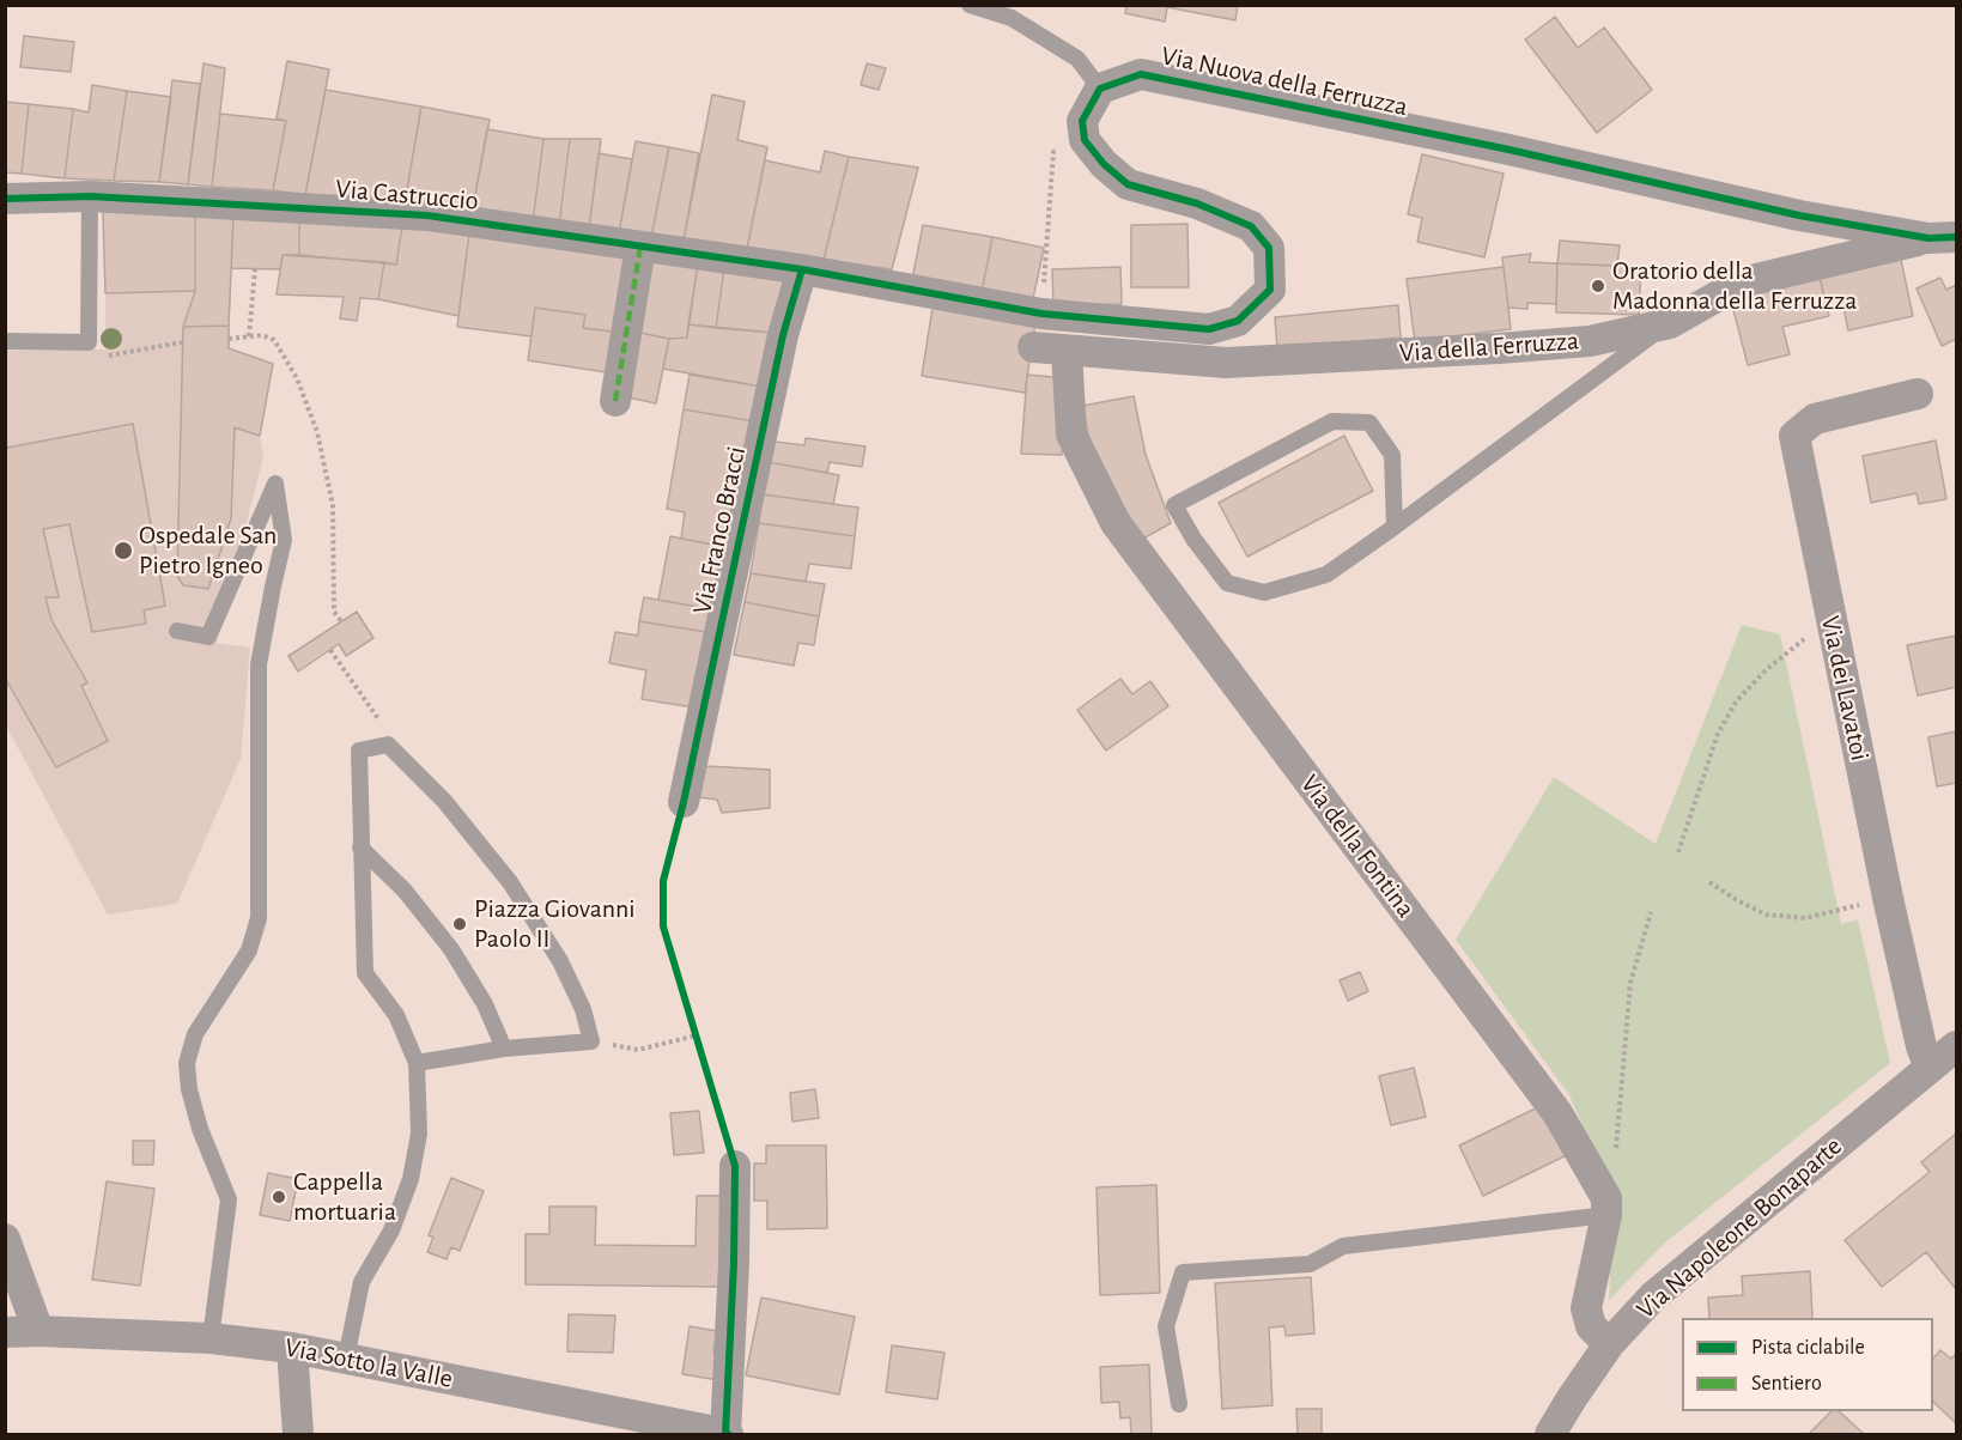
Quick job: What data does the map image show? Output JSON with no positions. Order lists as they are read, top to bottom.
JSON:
{
  "streets": {
    "street": [
      "Via Nuova della Ferruzza",
      "Via Castruccio",
      "Via della Ferruzza",
      "Via Franco Bracci",
      "Via dei Lavatoi",
      "Via della Fontina",
      "Via Napoleone Bonaparte",
      "Via Sotto la Valle"
    ]
  },
  "crossings": [
    ["Via Nuova della Ferruzza", "Via della Ferruzza"],
    ["Via Castruccio", "Via Franco Bracci"],
    ["Via della Ferruzza", "Via della Fontina"],
    ["Via dei Lavatoi", "Via Napoleone Bonaparte"],
    ["Via della Fontina", "Via Napoleone Bonaparte"]
  ],
  "places": [
    "Oratorio della Madonna della Ferruzza",
    "Ospedale San Pietro Igneo",
    "Piazza Giovanni Paolo II",
    "Cappella mortuaria"
  ],
  "legend": ["Pista ciclabile", "Sentiero"]
}
